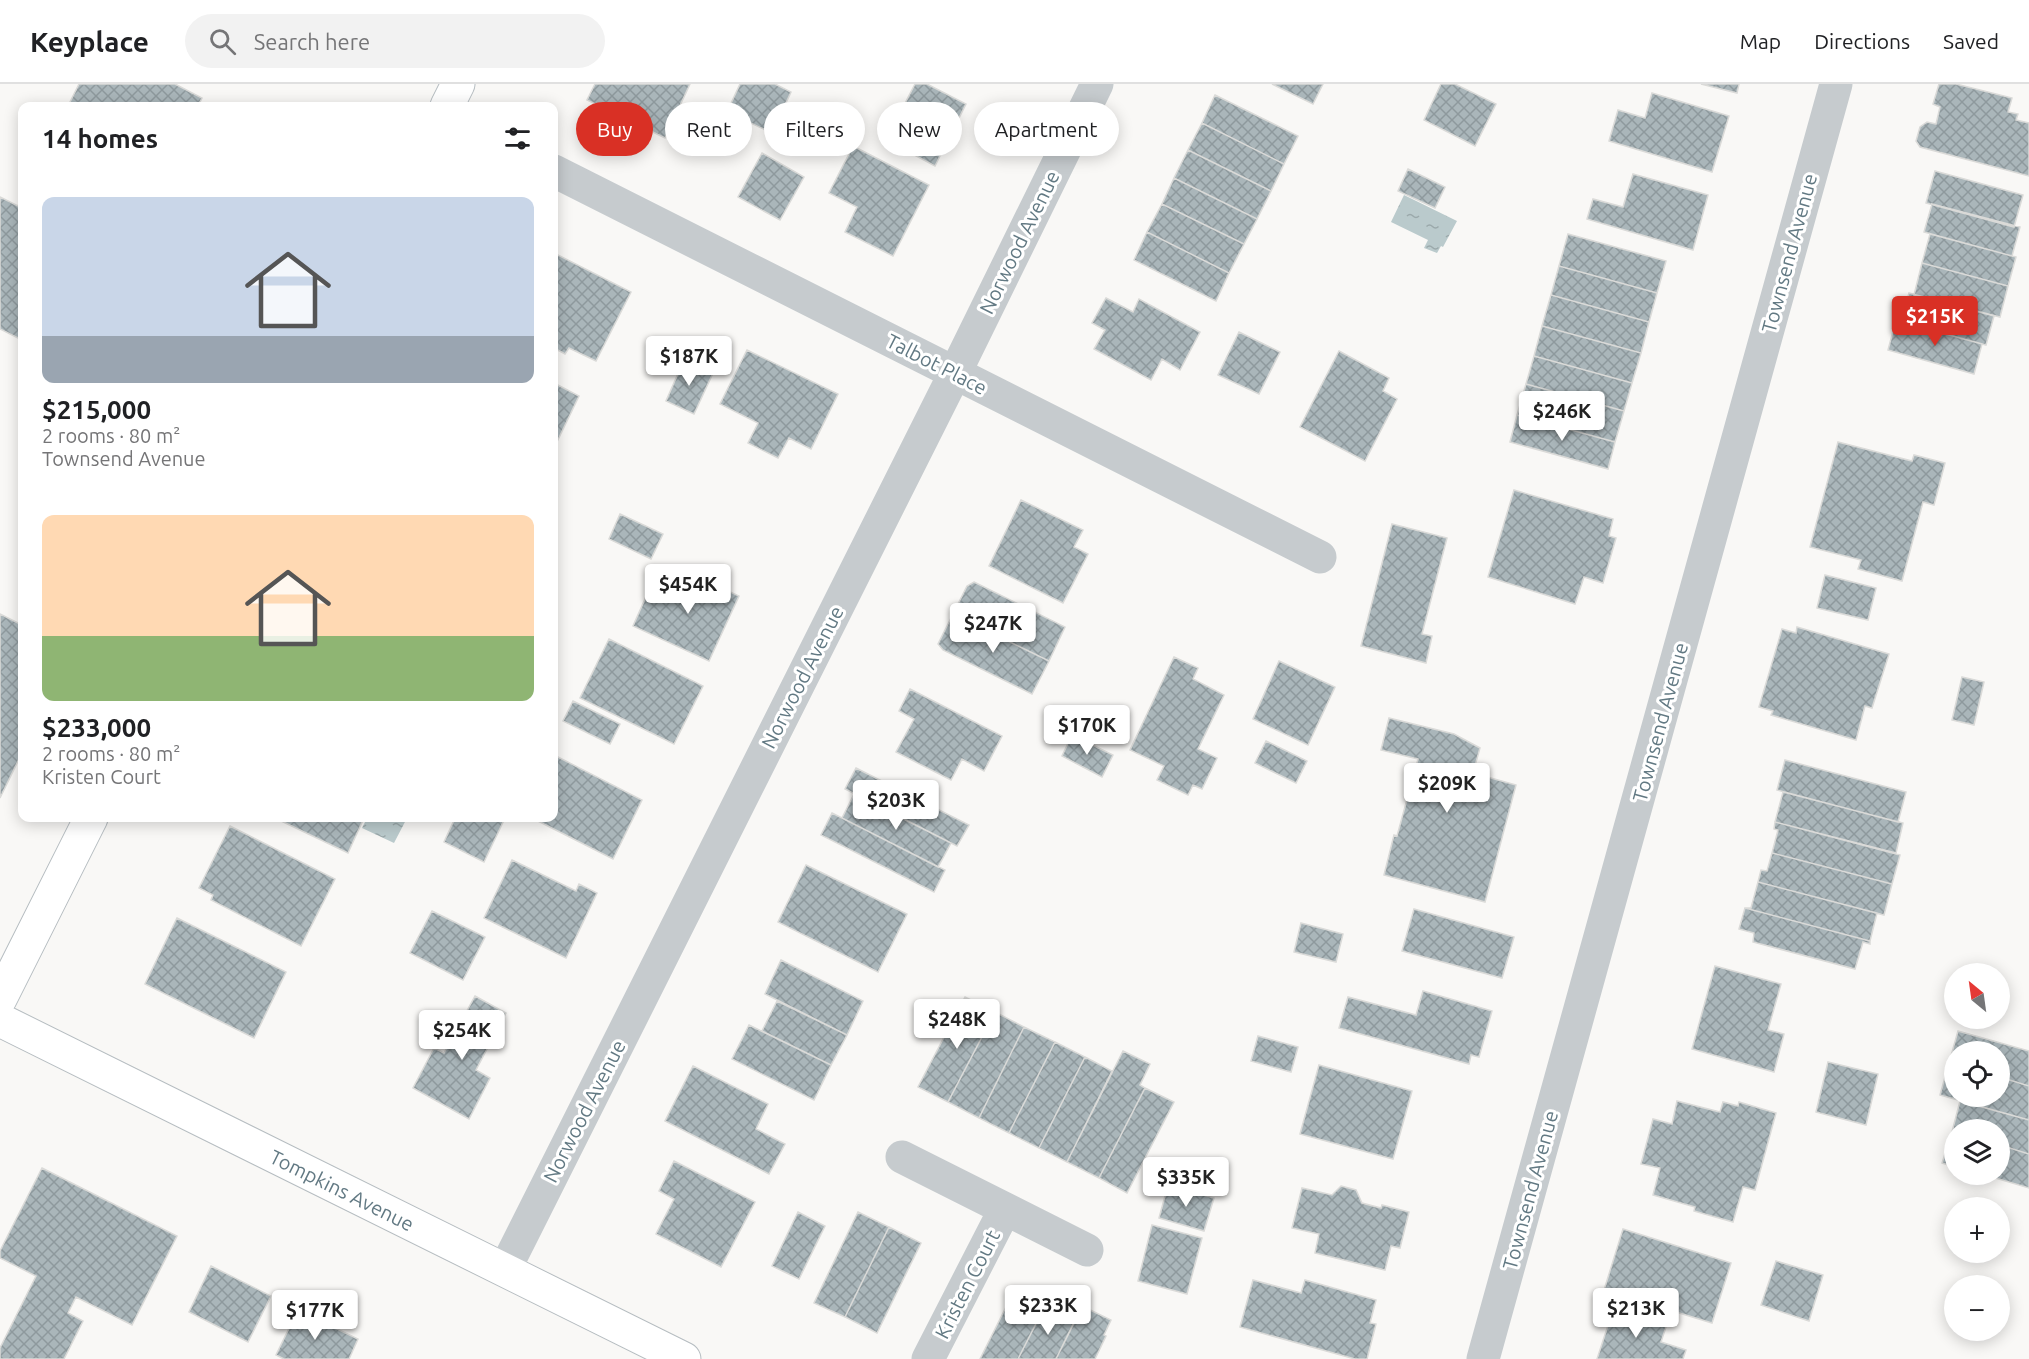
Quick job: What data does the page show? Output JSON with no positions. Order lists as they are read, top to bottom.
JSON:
{
  "streets": {
    "street": [
      "Norwood Avenue",
      "Townsend Avenue",
      "Talbot Place",
      "Tompkins Avenue",
      "Kristen Court"
    ]
  },
  "crossings": [
    ["Norwood Avenue", "Talbot Place"],
    ["Norwood Avenue", "Tompkins Avenue"]
  ],
  "north": "top left",
  "page": {
    "header": "Keyplace",
    "search": "Search here",
    "nav": ["Map", "Directions", "Saved"],
    "chip": [
      "Buy",
      "Rent",
      "Filters",
      "New",
      "Apartment"
    ],
    "heading": "14 homes",
    "list": [
      {
        "name": "$215,000",
        "note": "2 rooms · 80 m² · Townsend Avenue"
      },
      {
        "name": "$233,000",
        "note": "2 rooms · 80 m² · Kristen Court"
      }
    ],
    "price": [
      "$215K",
      "$187K",
      "$246K",
      "$454K",
      "$247K",
      "$170K",
      "$209K",
      "$203K",
      "$248K",
      "$254K",
      "$335K",
      "$233K",
      "$213K",
      "$177K"
    ],
    "map_buttons": ["+", "−"]
  }
}
